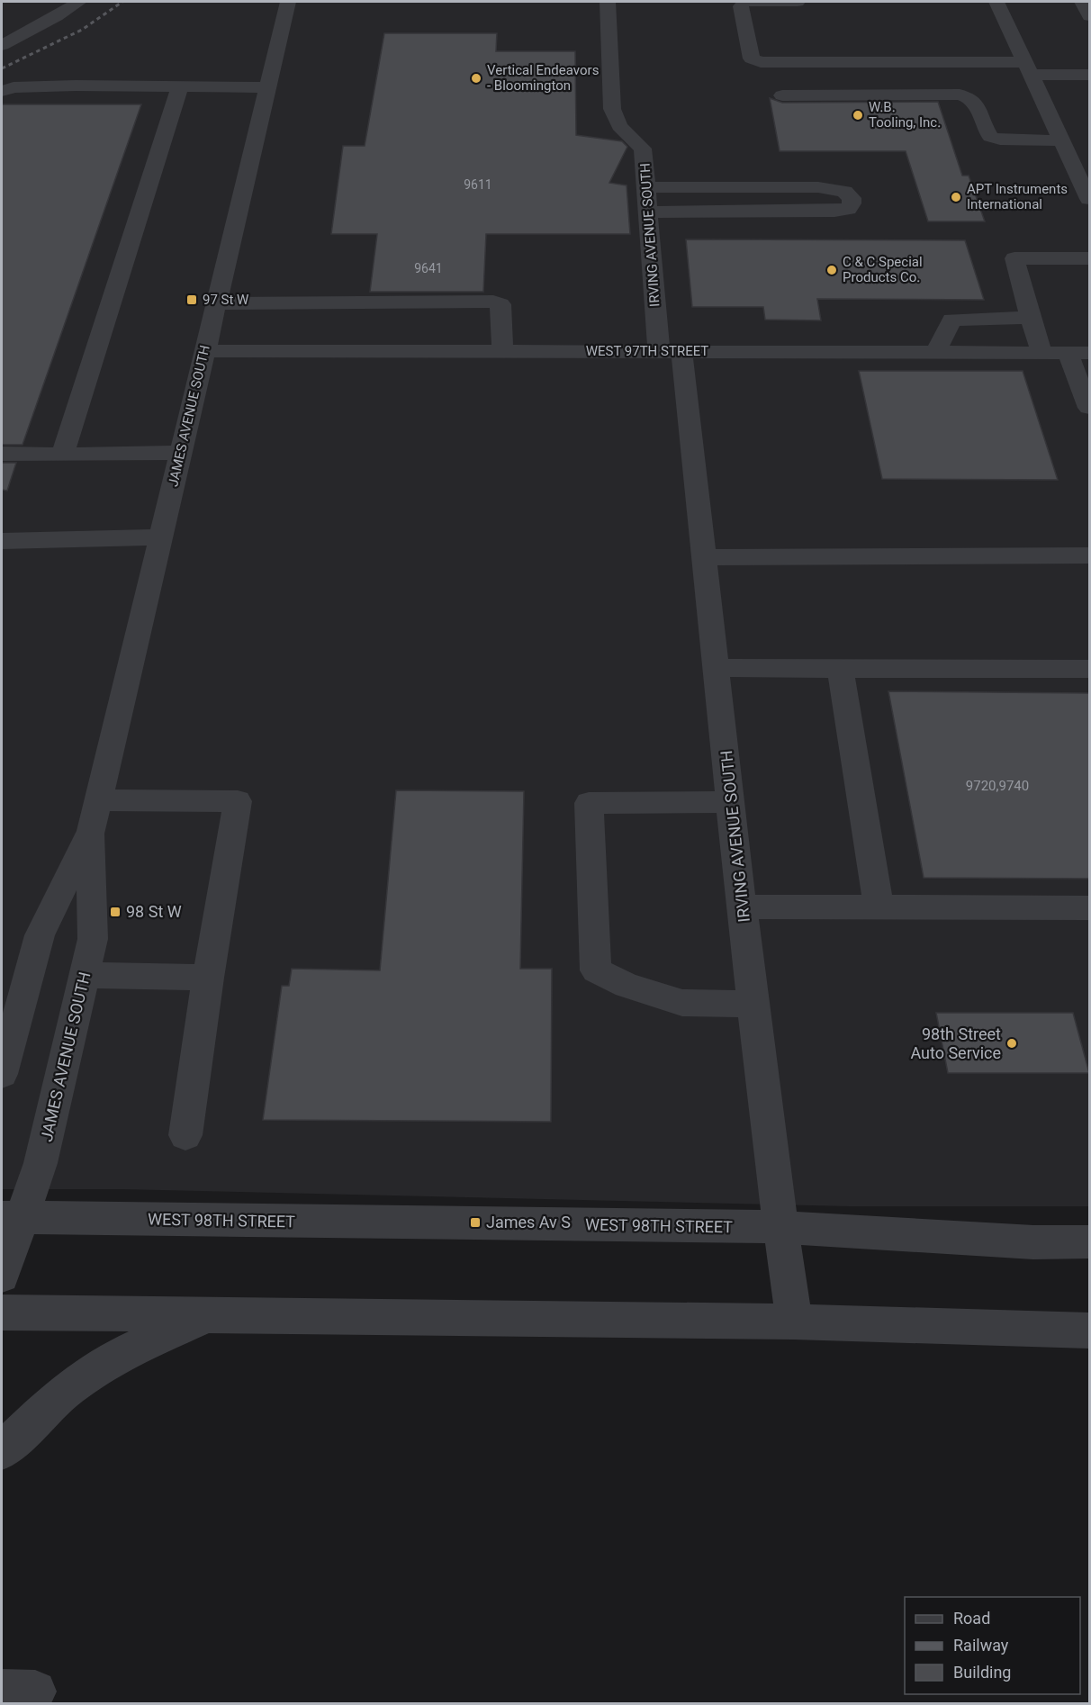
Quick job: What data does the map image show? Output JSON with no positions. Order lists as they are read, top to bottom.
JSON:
{
  "streets": {
    "street": [
      "IRVING AVENUE SOUTH",
      "WEST 97TH STREET",
      "JAMES AVENUE SOUTH",
      "WEST 98TH STREET"
    ]
  },
  "crossings": [
    ["IRVING AVENUE SOUTH", "WEST 97TH STREET"],
    ["IRVING AVENUE SOUTH", "WEST 98TH STREET"],
    ["WEST 97TH STREET", "JAMES AVENUE SOUTH"],
    ["JAMES AVENUE SOUTH", "WEST 98TH STREET"]
  ],
  "places": {
    "other": [
      "Vertical Endeavors - Bloomington",
      "W.B. Tooling, Inc.",
      "APT Instruments International",
      "C & C Special Products Co.",
      "98th Street Auto Service"
    ],
    "transit": ["97 St W", "98 St W", "James Av S"]
  },
  "house_numbers": ["9611", "9641", "9720,9740"],
  "legend": ["Road", "Railway", "Building"]
}
